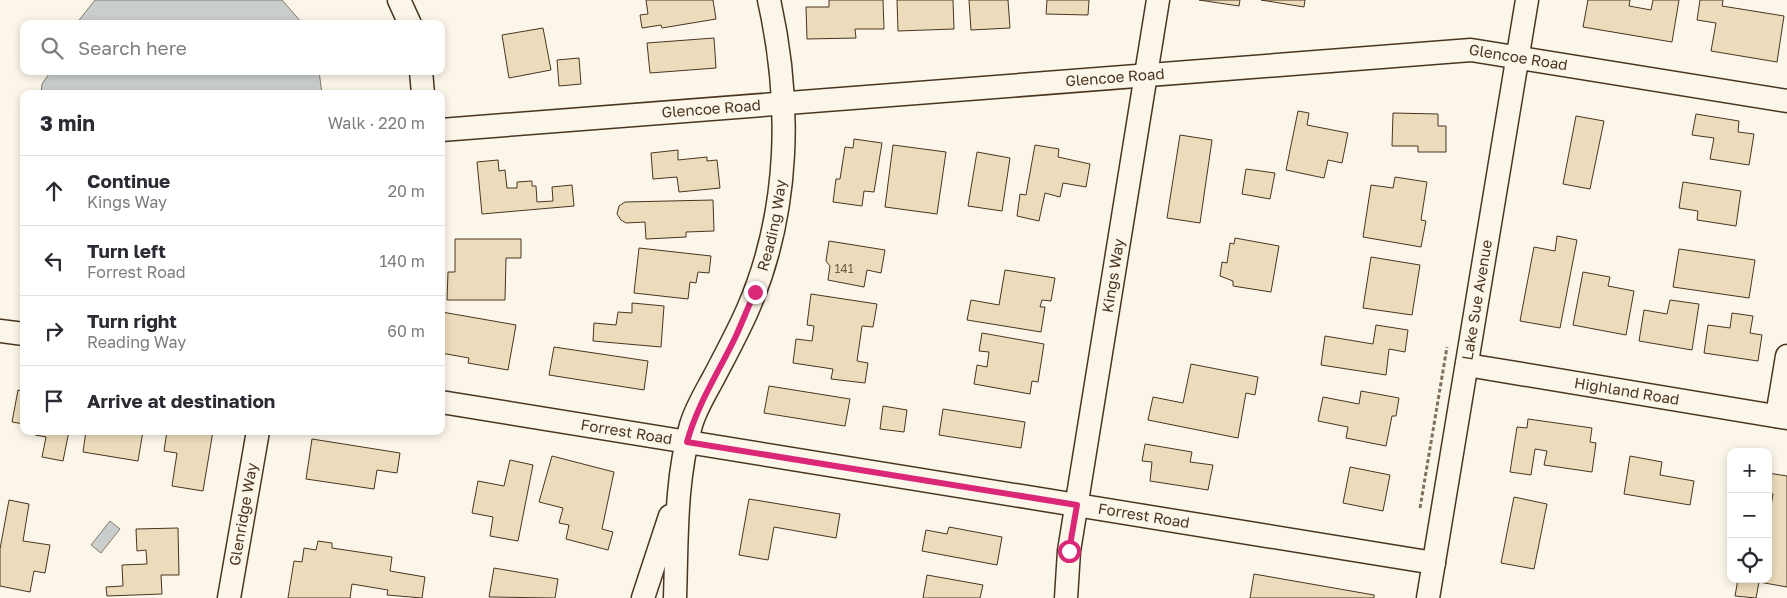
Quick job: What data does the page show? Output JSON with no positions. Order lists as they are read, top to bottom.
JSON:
{
  "streets": {
    "street": [
      "Glencoe Road",
      "Reading Way",
      "Kings Way",
      "Lake Sue Avenue",
      "Highland Road",
      "Forrest Road",
      "Glenridge Way"
    ]
  },
  "crossings": [
    ["Glencoe Road", "Reading Way"],
    ["Glencoe Road", "Kings Way"],
    ["Glencoe Road", "Lake Sue Avenue"],
    ["Reading Way", "Forrest Road"],
    ["Kings Way", "Forrest Road"],
    ["Lake Sue Avenue", "Highland Road"],
    ["Lake Sue Avenue", "Forrest Road"]
  ],
  "house_numbers": ["141"],
  "page": {
    "search": "Search here",
    "heading": ["3 min", "Walk · 220 m"],
    "list": [
      ["Continue", "Kings Way", "20 m"],
      ["Turn left", "Forrest Road", "140 m"],
      ["Turn right", "Reading Way", "60 m"],
      "Arrive at destination"
    ],
    "map_buttons": ["+", "−"]
  }
}
